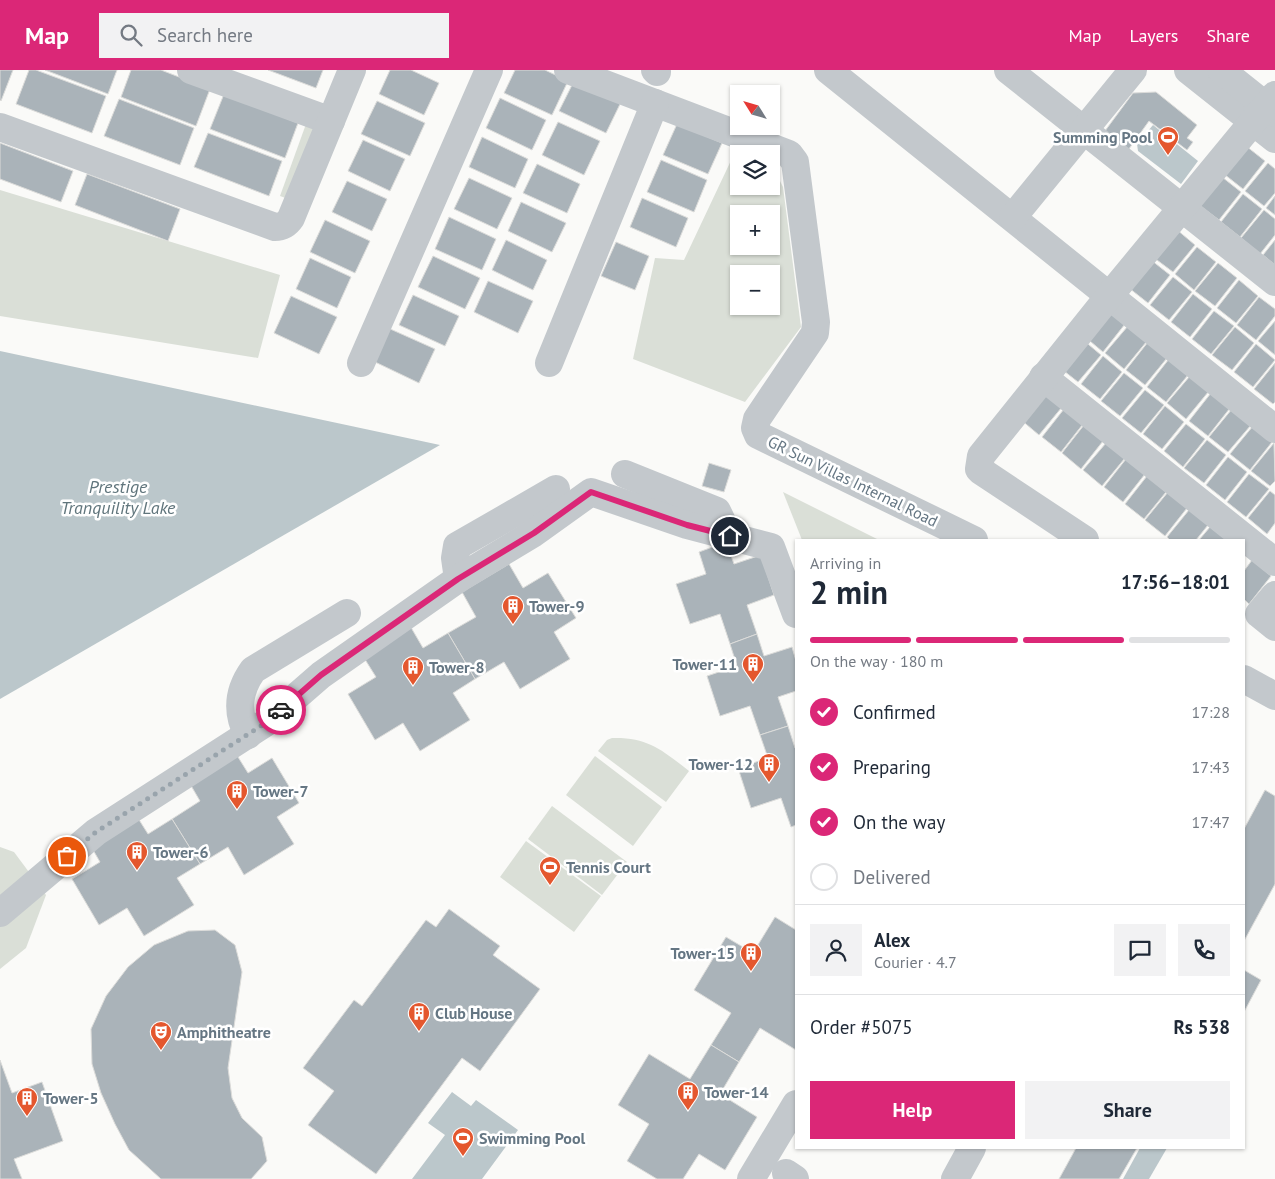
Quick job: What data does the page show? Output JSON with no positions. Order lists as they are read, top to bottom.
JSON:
{
  "streets": {
    "street": ["GR Sun Villas Internal Road"]
  },
  "water": ["Prestige Tranquility Lake"],
  "places": {
    "sports": ["Summing Pool", "Tennis Court", "Swimming Pool"],
    "building": [
      "Tower-9",
      "Tower-11",
      "Tower-8",
      "Tower-12",
      "Tower-7",
      "Tower-6",
      "Tower-15",
      "Club House",
      "Tower-14",
      "Tower-5"
    ],
    "theatre": ["Amphitheatre"]
  },
  "north": "top left",
  "page": {
    "header": "Map",
    "search": "Search here",
    "nav": ["Map", "Layers", "Share"],
    "map_buttons": ["+", "−"],
    "heading": ["2 min", "Arriving in", "17:56–18:01"],
    "panel": [
      "Alex",
      "Courier · 4.7",
      "Order #5075",
      "Rs 538"
    ],
    "bar": "On the way · 180 m",
    "list": [
      ["Confirmed", "17:28"],
      ["Preparing", "17:43"],
      ["On the way", "17:47"],
      "Delivered"
    ],
    "buttons": ["Help", "Share"]
  }
}
